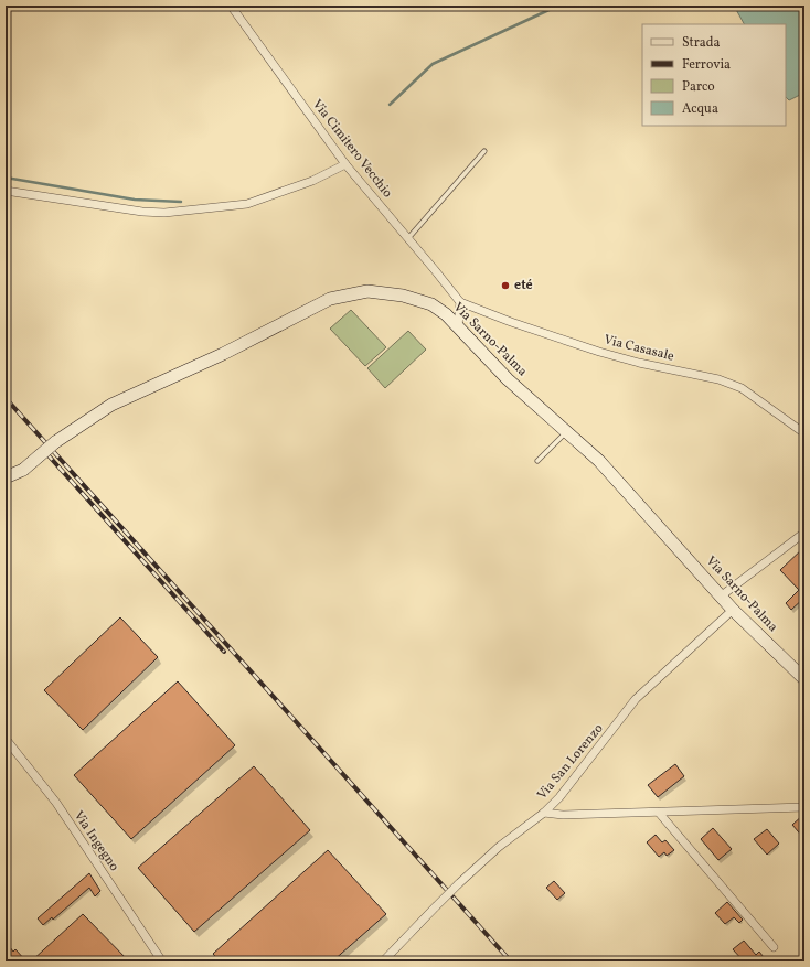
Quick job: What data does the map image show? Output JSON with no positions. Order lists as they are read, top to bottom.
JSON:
{
  "streets": {
    "main road": ["Via Sarno-Palma"],
    "street": [
      "Via Cimitero Vecchio",
      "Via Casasale",
      "Via San Lorenzo",
      "Via Ingegno"
    ]
  },
  "crossings": [
    ["Via Cimitero Vecchio", "Via Casasale"],
    ["Via Sarno-Palma", "Via San Lorenzo"]
  ],
  "places": ["eté"],
  "legend": [
    "Strada",
    "Ferrovia",
    "Parco",
    "Acqua"
  ]
}
